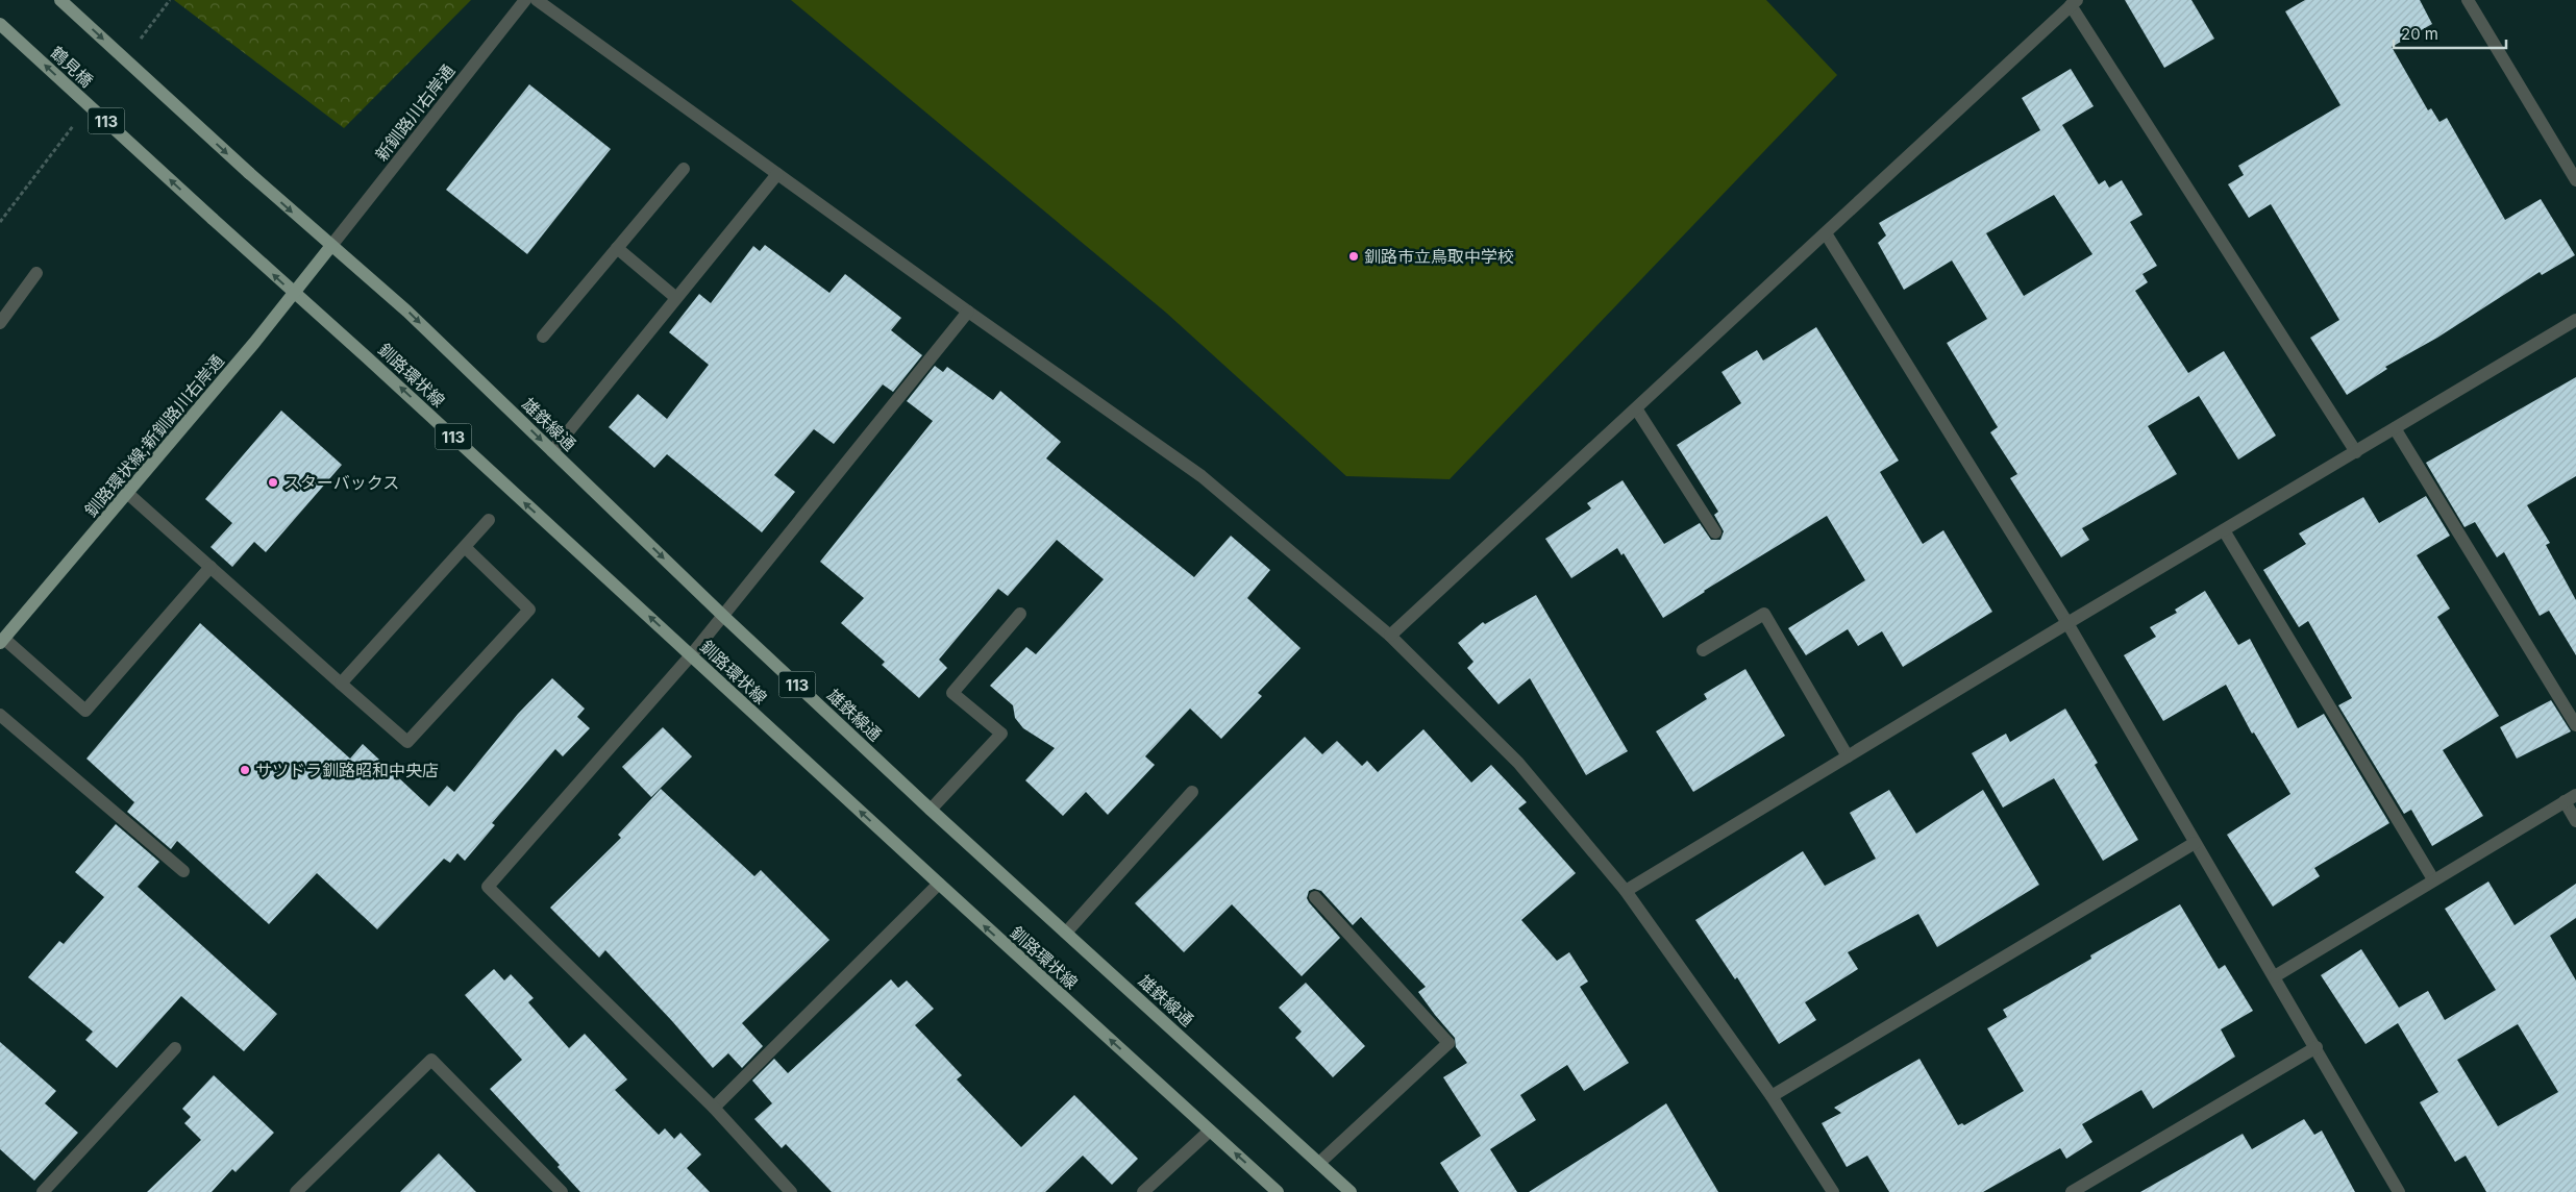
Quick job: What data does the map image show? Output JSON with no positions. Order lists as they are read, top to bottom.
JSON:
{
  "streets": {
    "main road": [
      "鶴見橋",
      "113",
      "釧路環状線",
      "雄鉄線通",
      "釧路環状線;新釧路川右岸通"
    ],
    "street": ["新釧路川右岸通"]
  },
  "crossings": [
    ["鶴見橋", "釧路環状線"],
    ["新釧路川右岸通", "雄鉄線通"],
    ["新釧路川右岸通", "釧路環状線;新釧路川右岸通"],
    ["釧路環状線", "釧路環状線;新釧路川右岸通"],
    ["雄鉄線通", "釧路環状線;新釧路川右岸通"]
  ],
  "one_way": ["鶴見橋", "釧路環状線", "雄鉄線通"],
  "places": ["釧路市立鳥取中学校", "スターバックス", "サツドラ釧路昭和中央店"],
  "scale_bar": "20 m"
}
